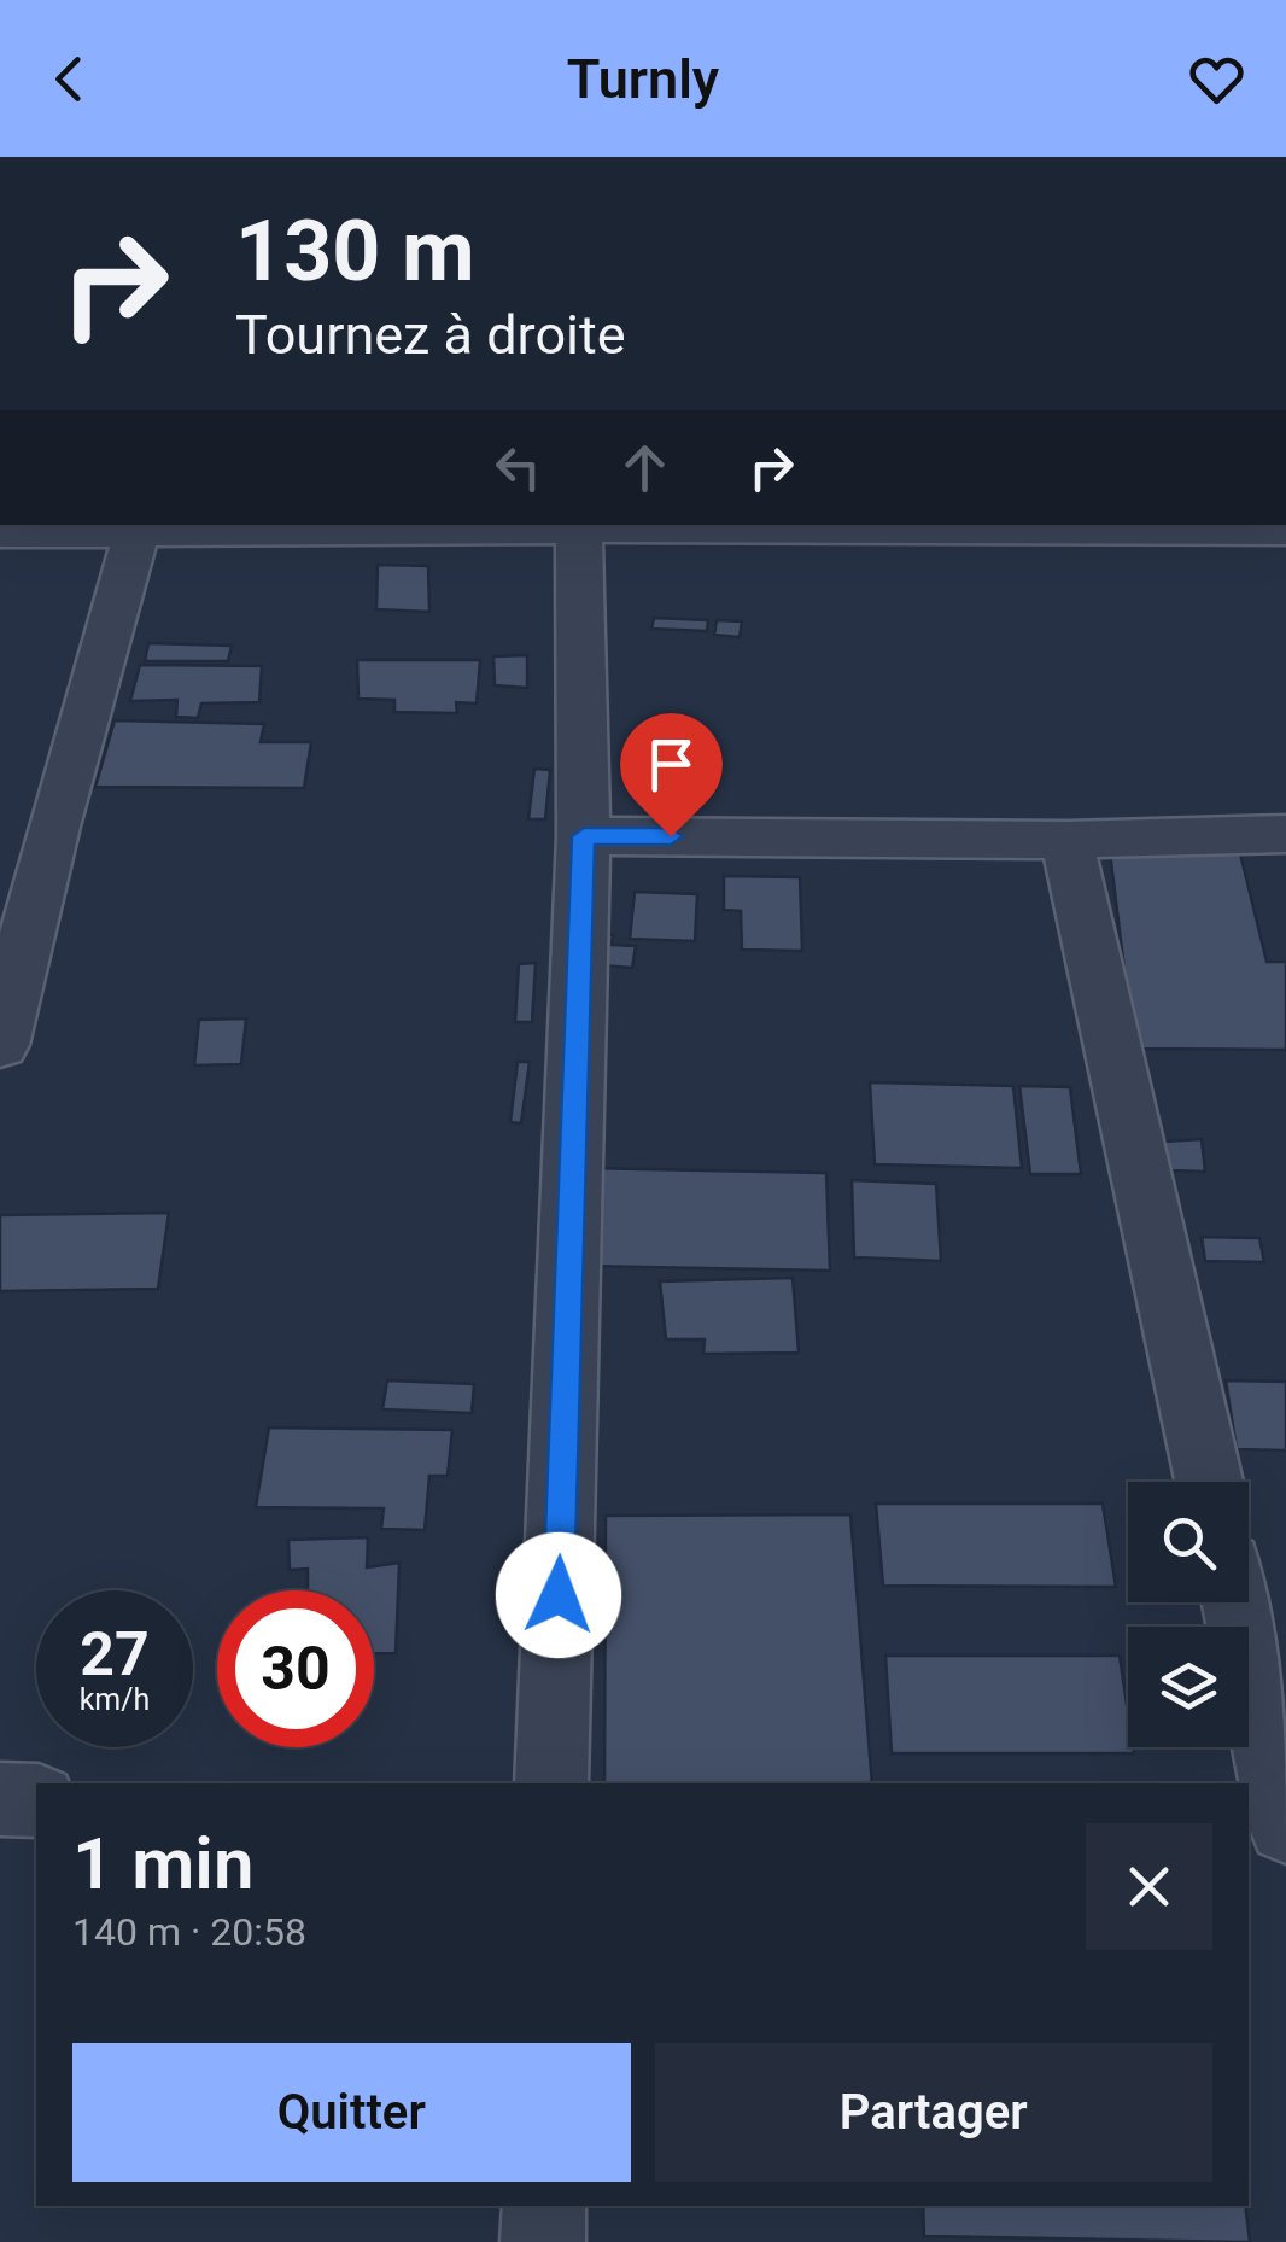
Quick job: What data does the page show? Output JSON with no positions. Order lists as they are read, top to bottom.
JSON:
{
  "page": {
    "header": "Turnly",
    "turn": ["130 m", "Tournez à droite"],
    "speed": "27 km/h",
    "limit": "30",
    "heading": ["1 min", "140 m · 20:58"],
    "buttons": ["Quitter", "Partager"]
  }
}
